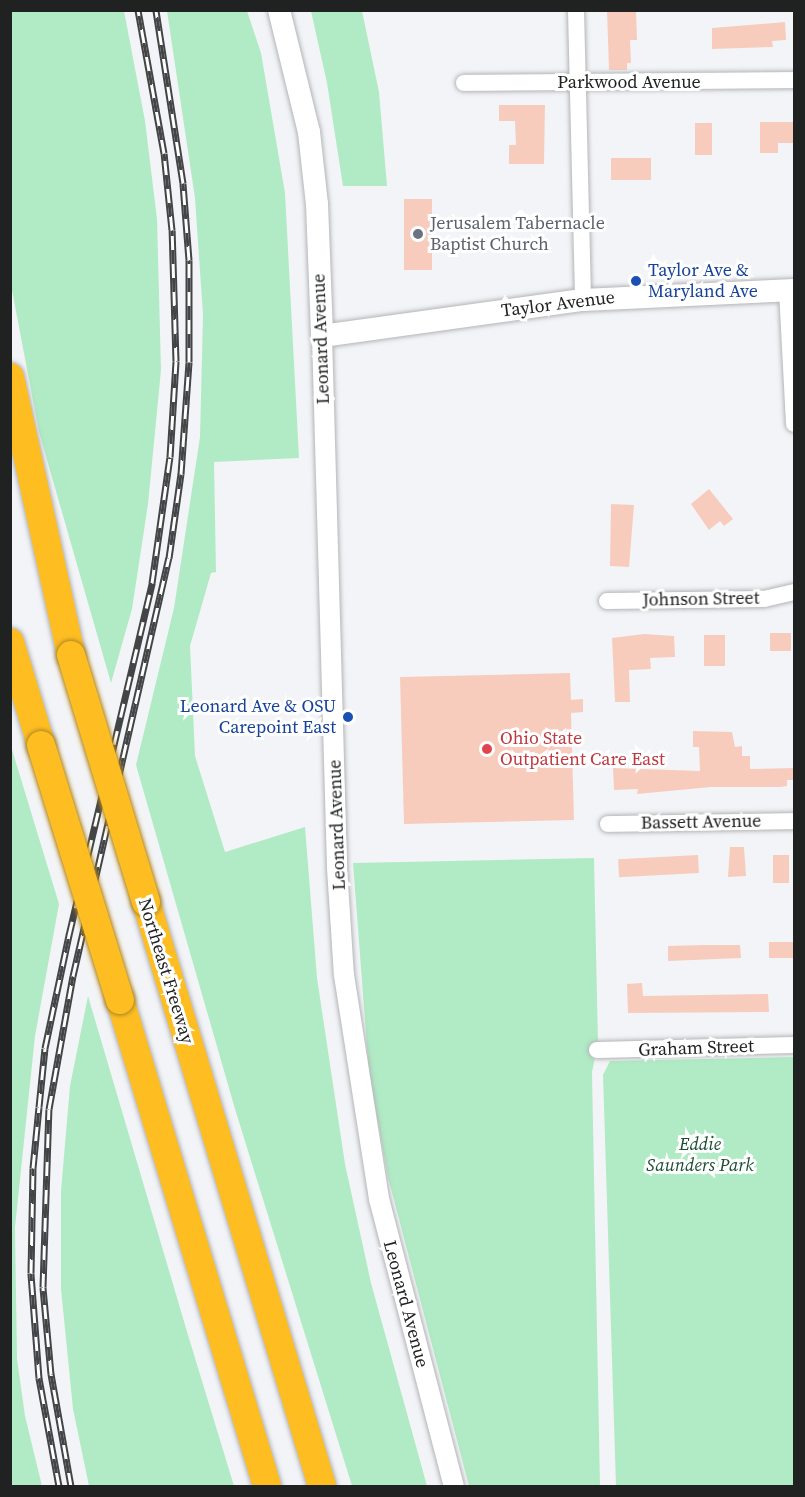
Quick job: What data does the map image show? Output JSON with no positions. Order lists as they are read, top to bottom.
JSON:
{
  "streets": {
    "highway": ["Northeast Freeway"],
    "main road": ["Taylor Avenue", "Leonard Avenue"],
    "street": [
      "Parkwood Avenue",
      "Johnson Street",
      "Bassett Avenue",
      "Graham Street"
    ]
  },
  "crossings": [
    ["Taylor Avenue", "Leonard Avenue"]
  ],
  "parks": ["Eddie Saunders Park"],
  "places": [
    "Jerusalem Tabernacle Baptist Church",
    "Taylor Ave & Maryland Ave",
    "Leonard Ave & OSU Carepoint East",
    "Ohio State Outpatient Care East"
  ]
}
